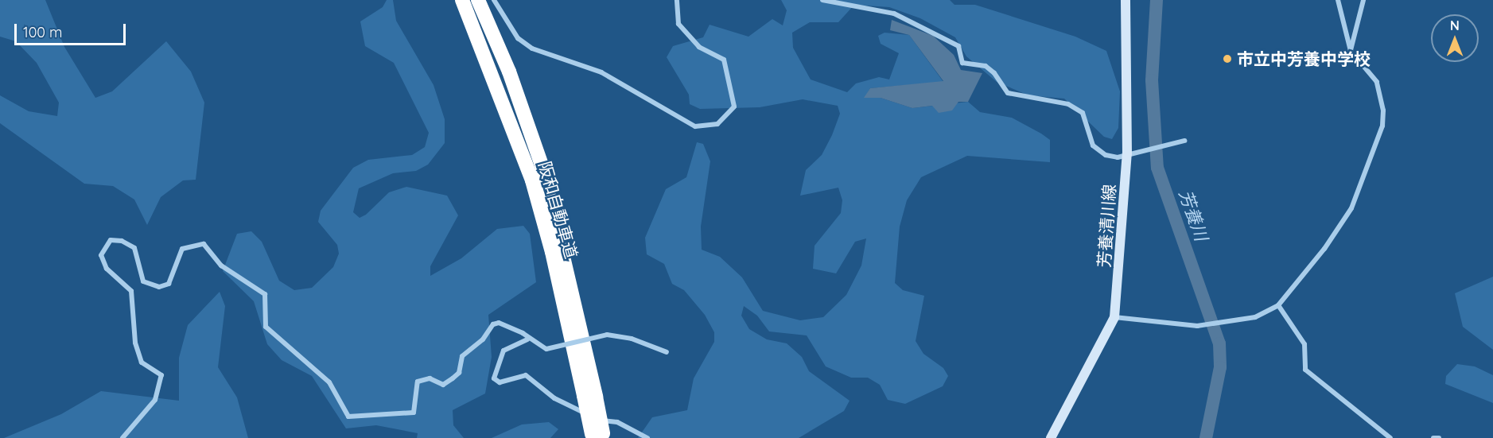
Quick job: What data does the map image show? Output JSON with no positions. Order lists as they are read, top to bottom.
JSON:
{
  "streets": {
    "highway": ["阪和自動車道"],
    "main road": ["芳養清川線"]
  },
  "water": ["芳養川"],
  "places": ["市立中芳養中学校"],
  "scale_bar": "100 m",
  "north": "top"
}
